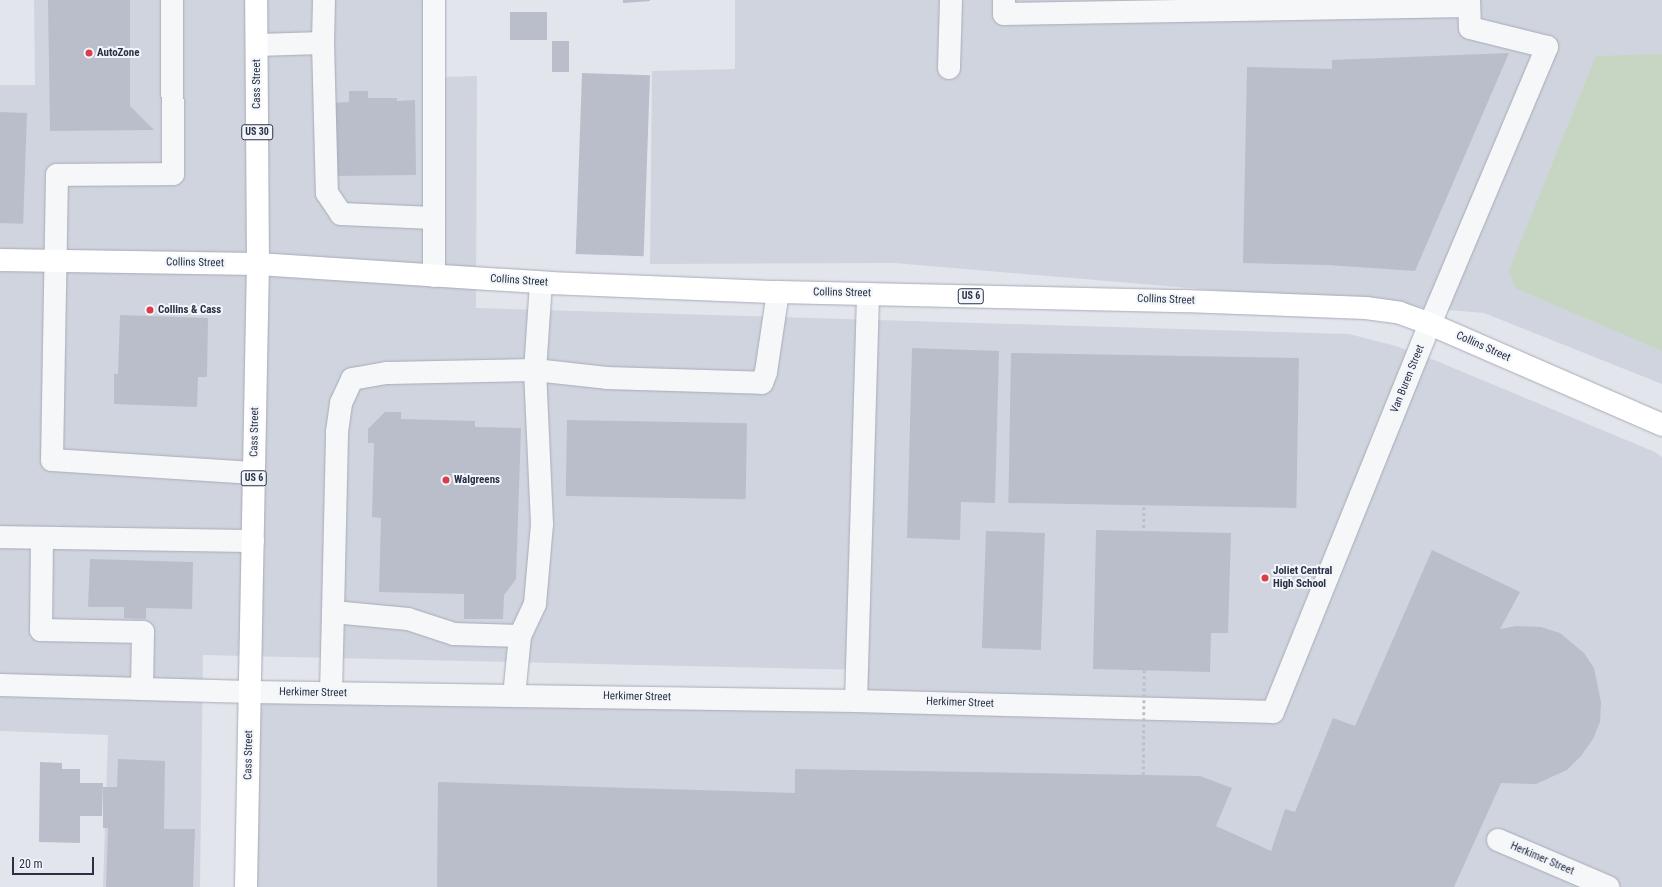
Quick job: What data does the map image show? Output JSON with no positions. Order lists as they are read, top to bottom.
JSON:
{
  "streets": {
    "main road": [
      "Cass Street",
      "US 30",
      "Collins Street",
      "US 6"
    ],
    "street": ["Van Buren Street", "Herkimer Street"]
  },
  "crossings": [
    ["Cass Street", "Collins Street"],
    ["Cass Street", "Herkimer Street"],
    ["Collins Street", "Van Buren Street"],
    ["Van Buren Street", "Herkimer Street"]
  ],
  "places": [
    "AutoZone",
    "Collins & Cass",
    "Walgreens",
    "Joliet Central High School"
  ],
  "scale_bar": "20 m"
}
